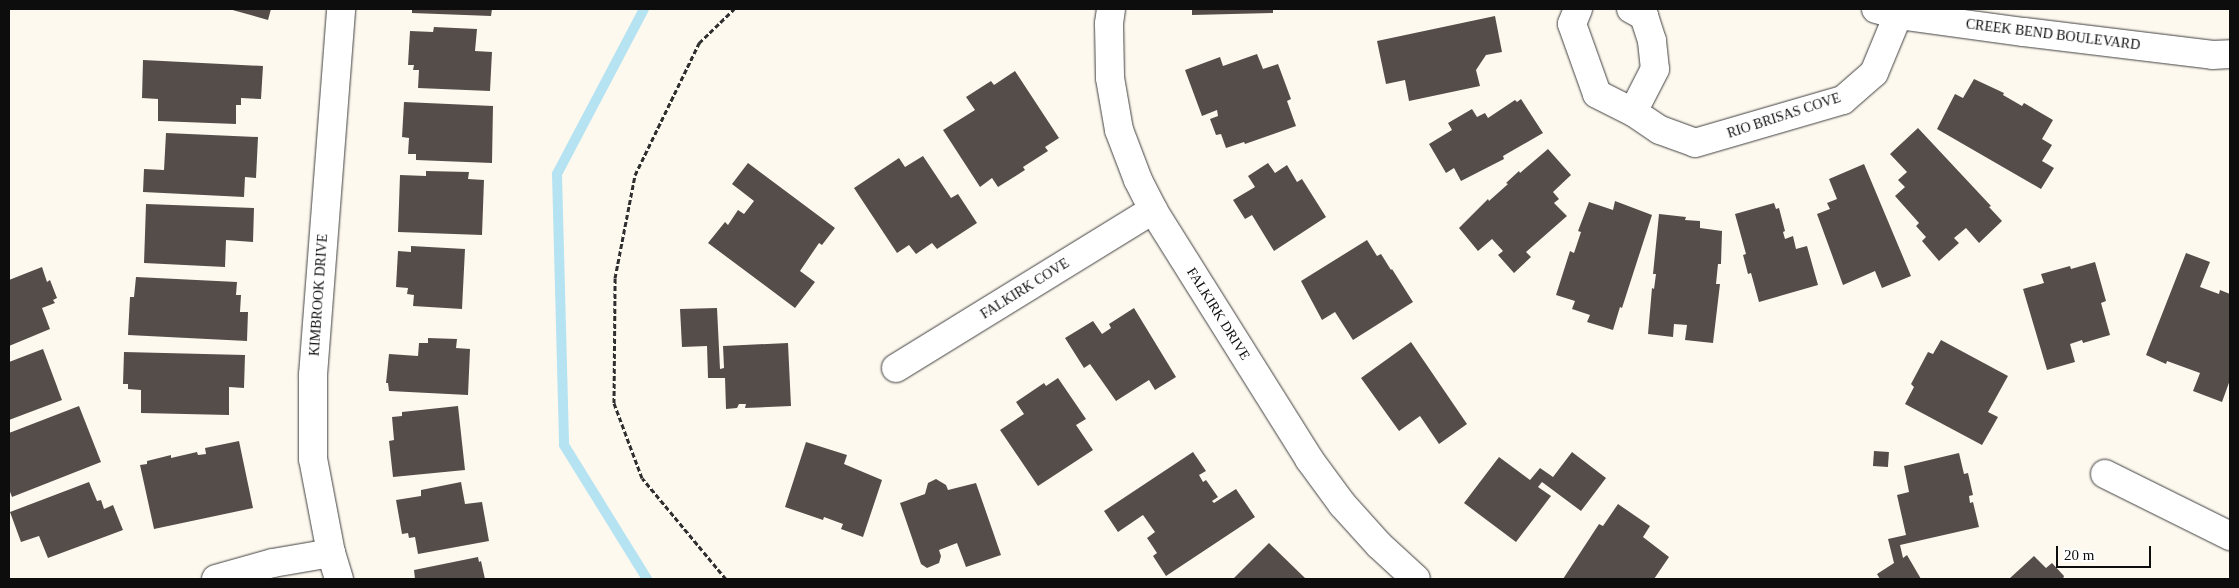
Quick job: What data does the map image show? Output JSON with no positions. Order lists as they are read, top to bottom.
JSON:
{
  "streets": {
    "street": [
      "CREEK BEND BOULEVARD",
      "RIO BRISAS COVE",
      "FALKIRK COVE",
      "KIMBROOK DRIVE",
      "FALKIRK DRIVE"
    ]
  },
  "crossings": [
    ["CREEK BEND BOULEVARD", "RIO BRISAS COVE"],
    ["FALKIRK COVE", "FALKIRK DRIVE"]
  ],
  "scale_bar": "20 m"
}
